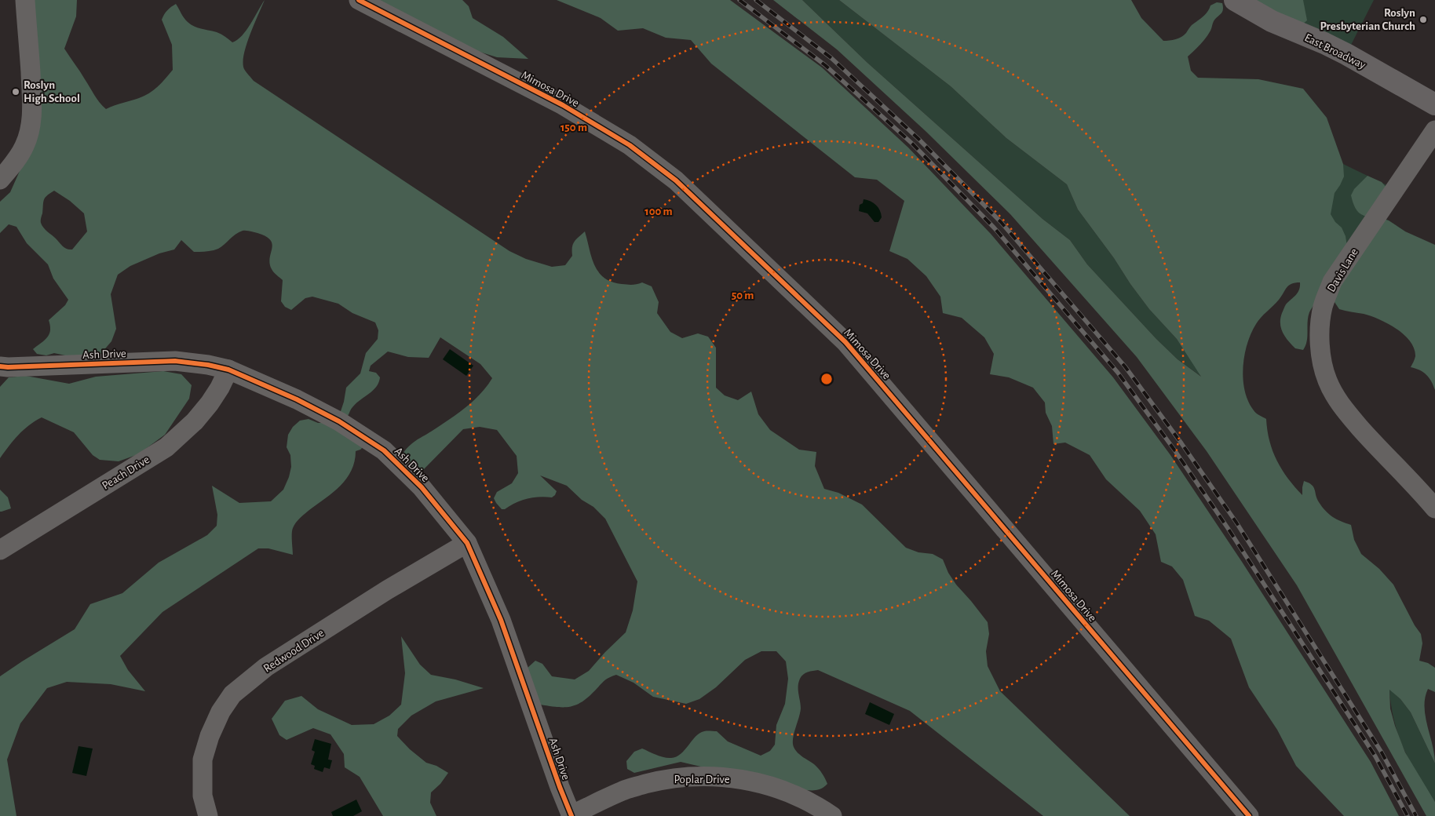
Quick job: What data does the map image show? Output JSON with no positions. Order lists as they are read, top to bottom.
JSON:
{
  "streets": {
    "main road": ["East Broadway"],
    "street": [
      "Mimosa Drive",
      "Davis Lane",
      "Ash Drive",
      "Peach Drive",
      "Redwood Drive",
      "Poplar Drive"
    ]
  },
  "crossings": [
    ["Ash Drive", "Peach Drive"],
    ["Ash Drive", "Redwood Drive"],
    ["Ash Drive", "Poplar Drive"]
  ],
  "places": ["Roslyn Presbyterian Church", "Roslyn High School"],
  "rings": ["150 m", "100 m", "50 m"]
}
